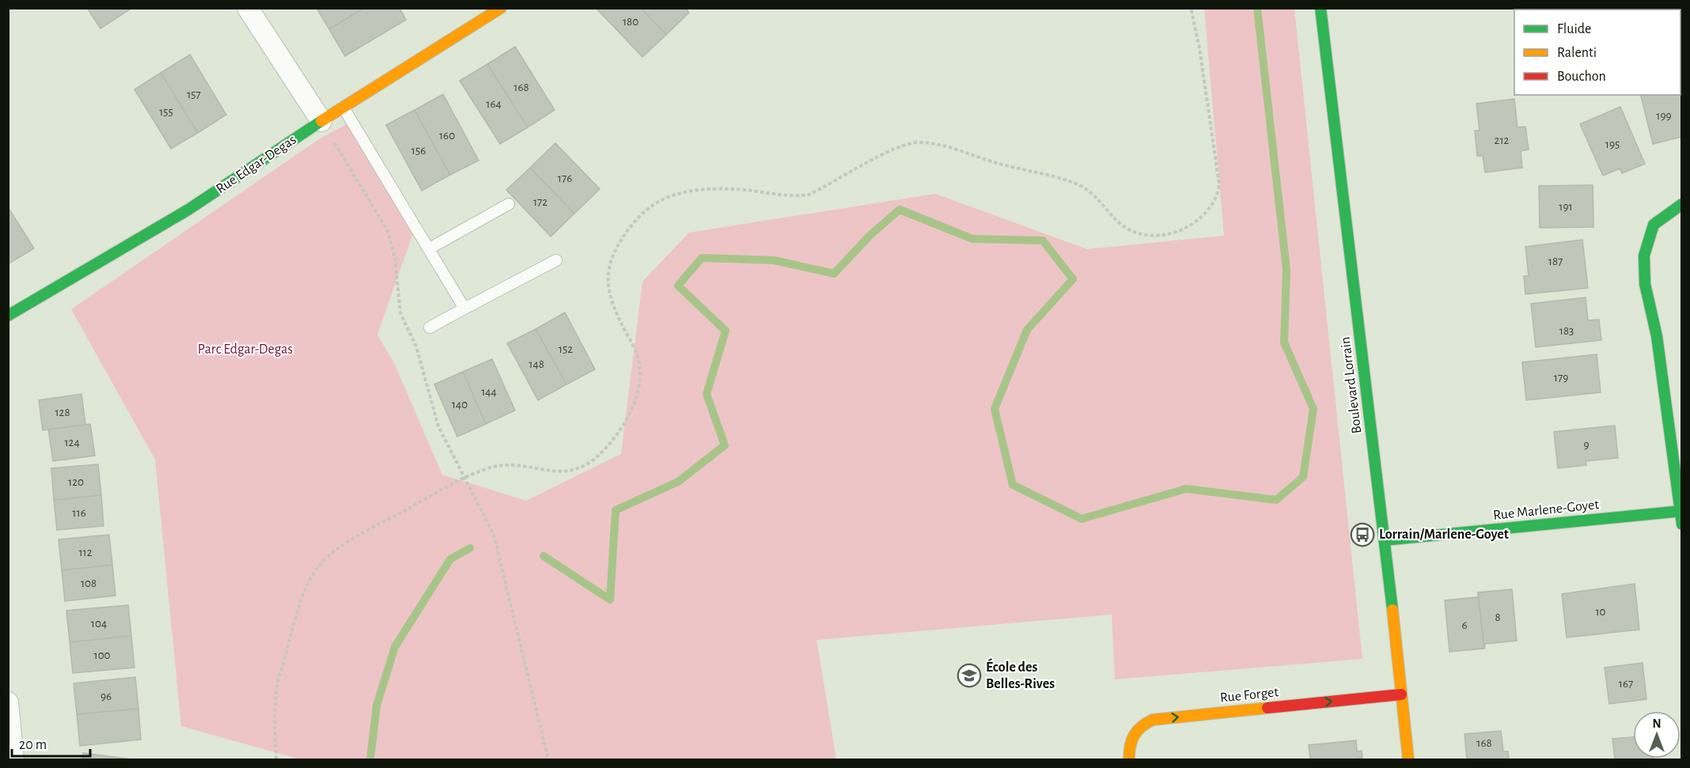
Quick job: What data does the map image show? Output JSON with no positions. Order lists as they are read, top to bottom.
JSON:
{
  "streets": {
    "street": [
      "Rue Edgar-Degas",
      "Boulevard Lorrain",
      "Rue Marlene-Goyet",
      "Rue Forget"
    ]
  },
  "crossings": [
    ["Boulevard Lorrain", "Rue Marlene-Goyet"],
    ["Boulevard Lorrain", "Rue Forget"]
  ],
  "one_way": ["Rue Forget"],
  "parks": ["Parc Edgar-Degas"],
  "places": {
    "bus stop": ["Lorrain/Marlene-Goyet"],
    "school or university": ["École des Belles-Rives"]
  },
  "house_numbers": [
    "180",
    "168",
    "157",
    "164",
    "155",
    "199",
    "160",
    "212",
    "195",
    "156",
    "176",
    "172",
    "191",
    "187",
    "183",
    "152",
    "148",
    "179",
    "144",
    "140",
    "128",
    "124",
    "9",
    "120",
    "116",
    "112",
    "108",
    "10",
    "8",
    "104",
    "6",
    "100",
    "167",
    "96",
    "168"
  ],
  "legend": ["Fluide", "Ralenti", "Bouchon"],
  "scale_bar": "20 m",
  "north": "top"
}
